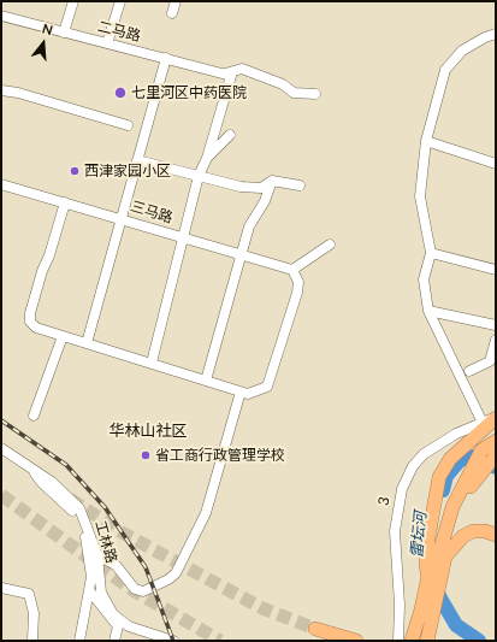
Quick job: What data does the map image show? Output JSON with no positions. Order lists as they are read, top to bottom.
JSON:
{
  "streets": {
    "street": [
      "二马路",
      "三马路",
      "3",
      "工林路"
    ]
  },
  "districts": ["华林山社区"],
  "water": ["雷坛河"],
  "places": ["七里河区中药医院", "西津家园小区", "省工商行政管理学校"],
  "north": "top"
}
